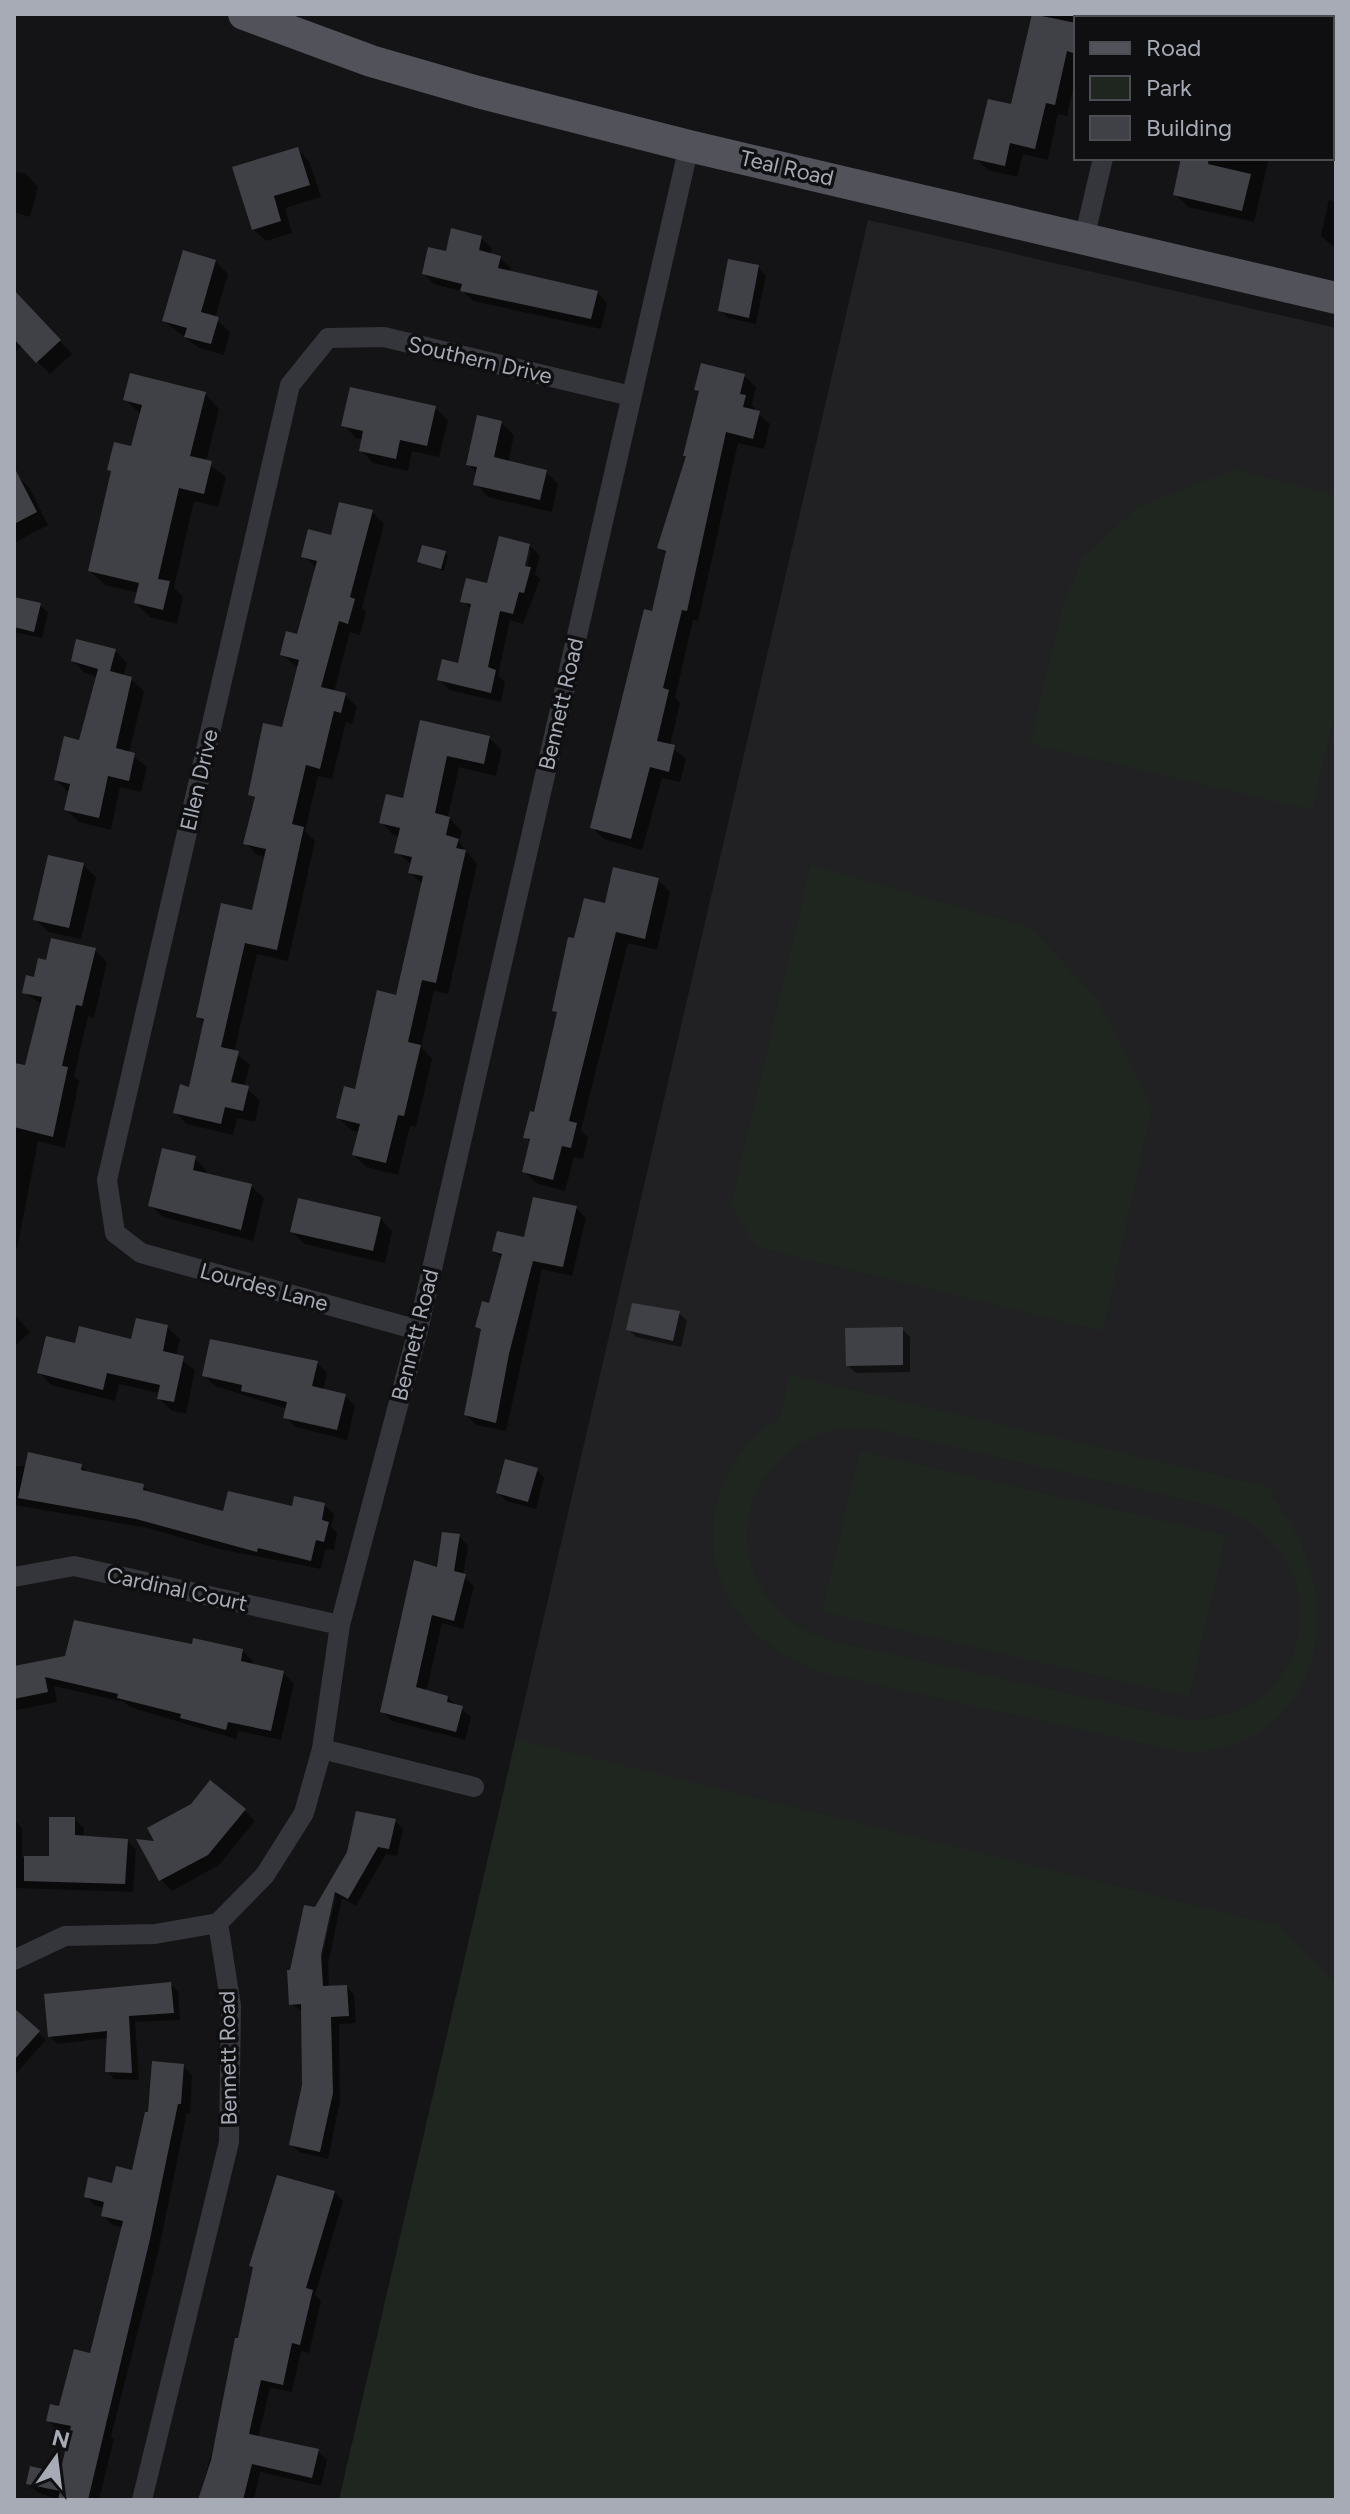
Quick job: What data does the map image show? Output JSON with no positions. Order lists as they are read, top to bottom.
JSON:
{
  "streets": {
    "main road": ["Teal Road"],
    "street": [
      "Southern Drive",
      "Bennett Road",
      "Ellen Drive",
      "Lourdes Lane",
      "Cardinal Court"
    ]
  },
  "crossings": [
    ["Teal Road", "Bennett Road"],
    ["Southern Drive", "Bennett Road"],
    ["Southern Drive", "Ellen Drive"],
    ["Bennett Road", "Lourdes Lane"],
    ["Bennett Road", "Cardinal Court"],
    ["Ellen Drive", "Lourdes Lane"]
  ],
  "legend": ["Road", "Park", "Building"],
  "north": "top"
}
